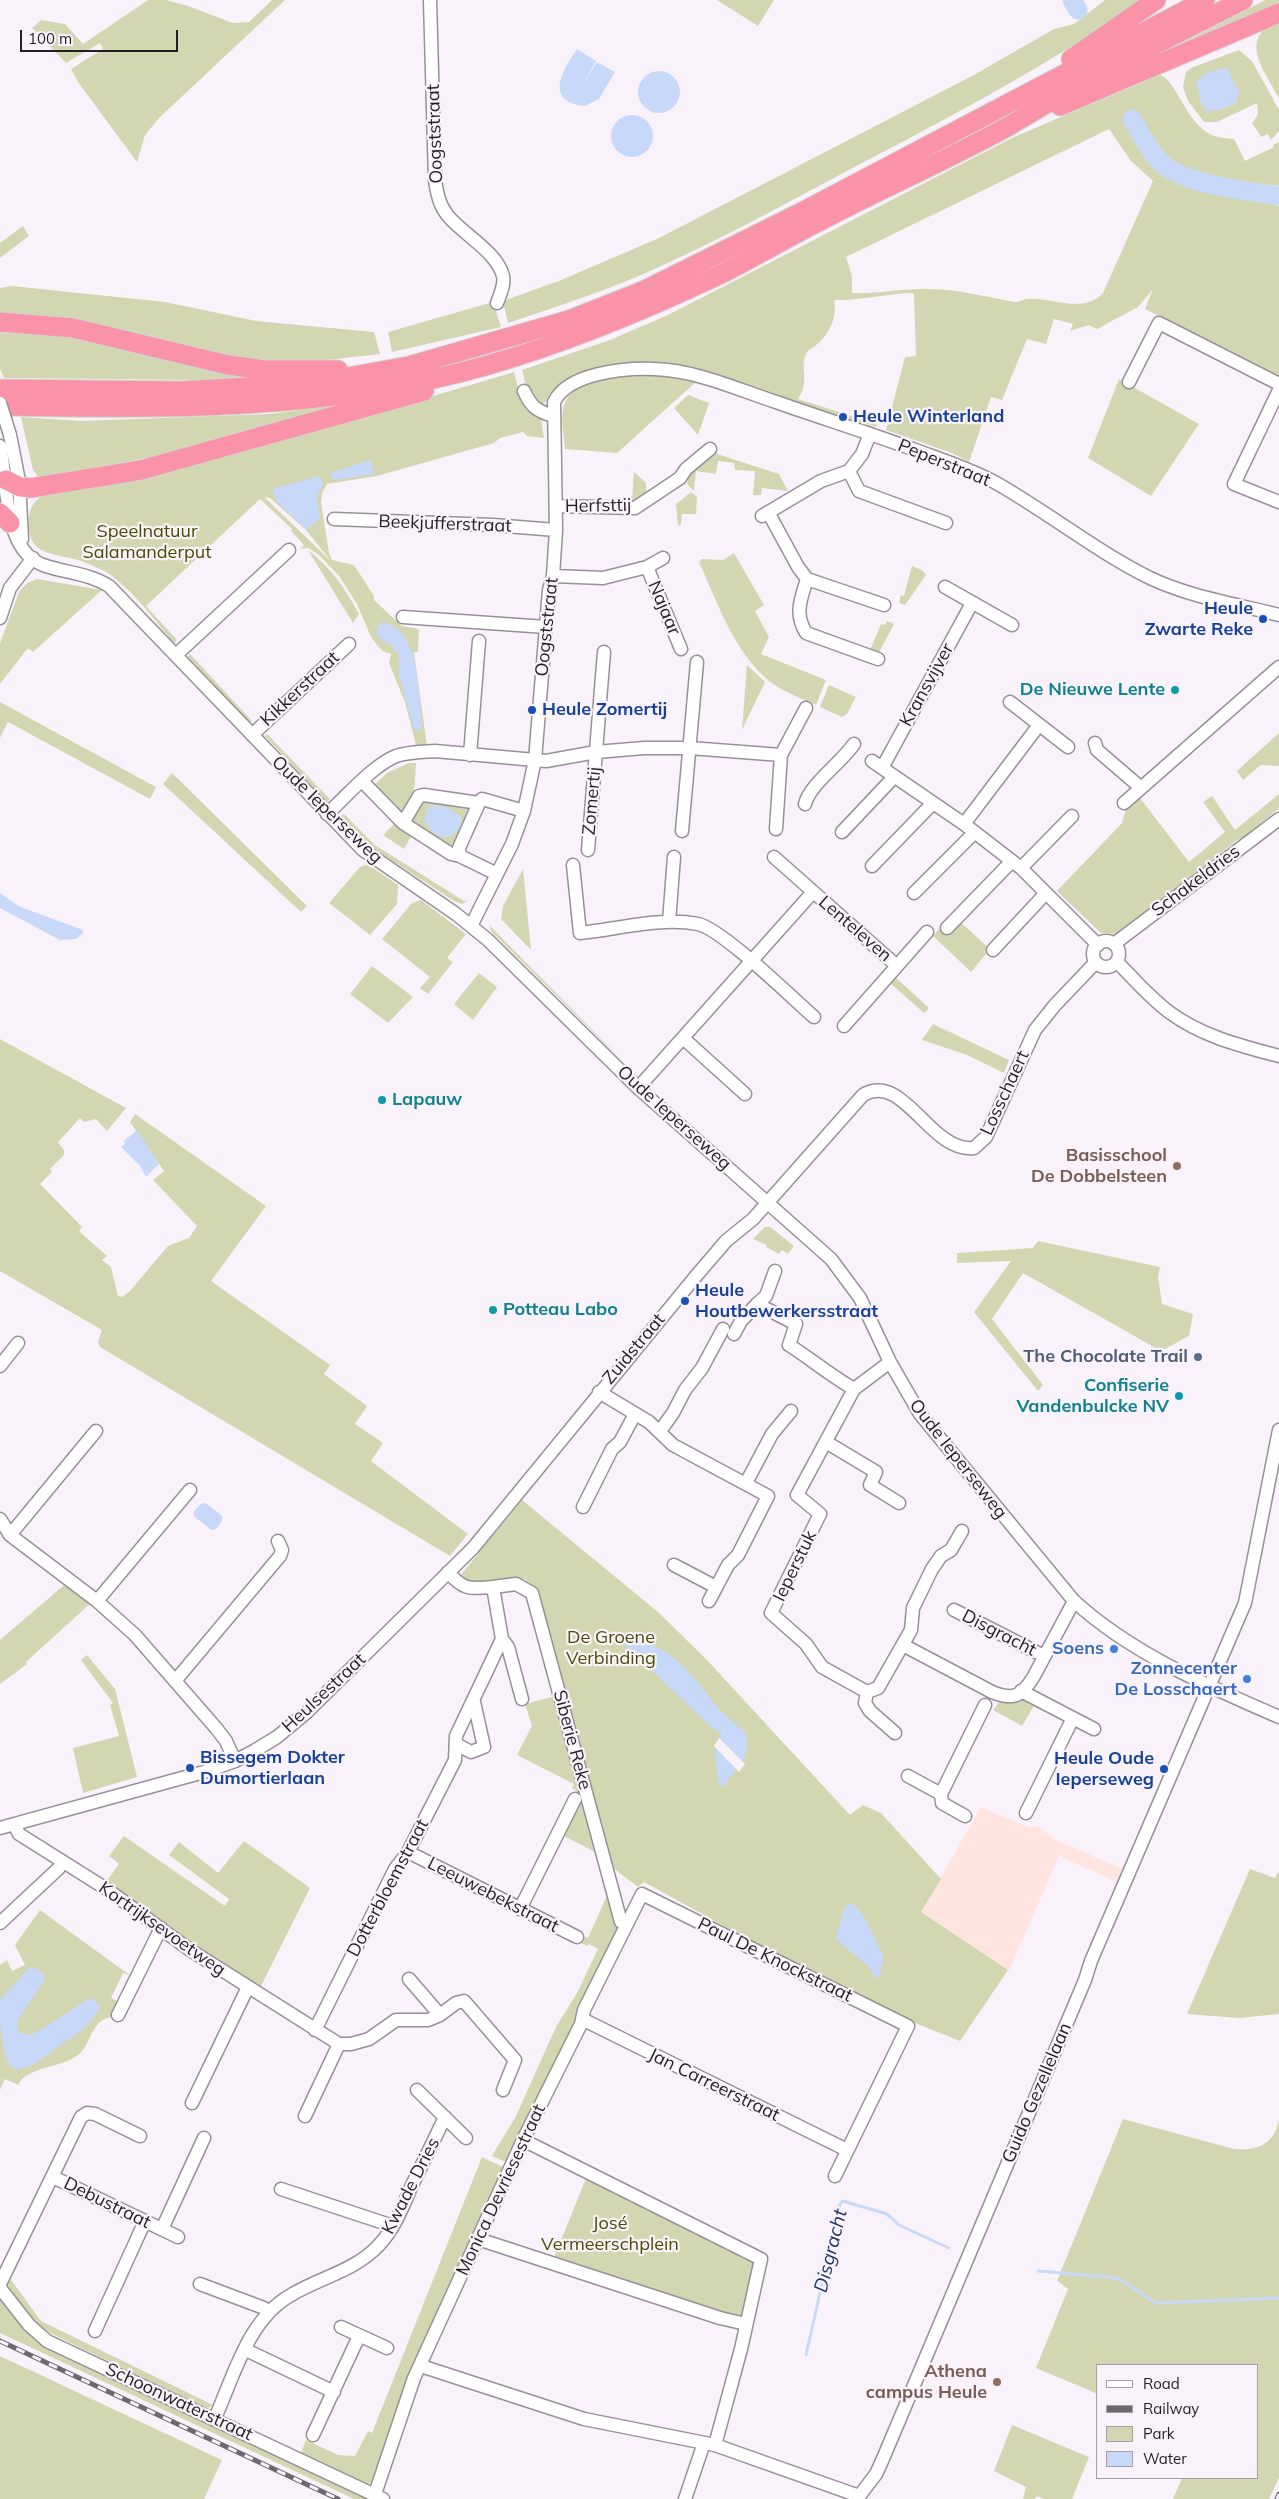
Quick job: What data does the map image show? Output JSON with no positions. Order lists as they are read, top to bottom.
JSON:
{
  "streets": {
    "street": [
      "Oogststraat",
      "Peperstraat",
      "Herfsttij",
      "Beekjufferstraat",
      "Najaar",
      "Kransvijver",
      "Kikkerstraat",
      "Zomertij",
      "Oude Ieperseweg",
      "Schakeldries",
      "Lenteleven",
      "Losschaert",
      "Zuidstraat",
      "Ieperstuk",
      "Disgracht",
      "Heulsestraat",
      "Siberie Reke",
      "Dotterbloemstraat",
      "Leeuwebekstraat",
      "Kortrijksevoetweg",
      "Paul De Knockstraat",
      "Jan Carreerstraat",
      "Guido Gezellelaan",
      "Kwade Dries",
      "Monica Devriesestraat",
      "Debustraat",
      "Schoonwaterstraat"
    ]
  },
  "crossings": [
    ["Oogststraat", "Peperstraat"],
    ["Oogststraat", "Herfsttij"],
    ["Oogststraat", "Beekjufferstraat"],
    ["Oogststraat", "Najaar"],
    ["Oogststraat", "Zomertij"],
    ["Oogststraat", "Oude Ieperseweg"],
    ["Kransvijver", "Schakeldries"],
    ["Kransvijver", "Losschaert"],
    ["Kikkerstraat", "Oude Ieperseweg"],
    ["Zomertij", "Oude Ieperseweg"],
    ["Oude Ieperseweg", "Lenteleven"],
    ["Oude Ieperseweg", "Losschaert"],
    ["Oude Ieperseweg", "Zuidstraat"],
    ["Oude Ieperseweg", "Ieperstuk"],
    ["Oude Ieperseweg", "Disgracht"],
    ["Oude Ieperseweg", "Guido Gezellelaan"],
    ["Schakeldries", "Losschaert"],
    ["Losschaert", "Zuidstraat"],
    ["Zuidstraat", "Heulsestraat"],
    ["Heulsestraat", "Kortrijksevoetweg"],
    ["Siberie Reke", "Monica Devriesestraat"],
    ["Dotterbloemstraat", "Leeuwebekstraat"],
    ["Dotterbloemstraat", "Kortrijksevoetweg"],
    ["Paul De Knockstraat", "Jan Carreerstraat"],
    ["Paul De Knockstraat", "Monica Devriesestraat"],
    ["Jan Carreerstraat", "Monica Devriesestraat"],
    ["Kwade Dries", "Schoonwaterstraat"],
    ["Monica Devriesestraat", "Schoonwaterstraat"]
  ],
  "water": ["Disgracht"],
  "parks": ["Speelnatuur Salamanderput", "De Groene Verbinding", "José Vermeerschplein"],
  "places": [
    "Heule Winterland",
    "Heule Zwarte Reke",
    "De Nieuwe Lente",
    "Heule Zomertij",
    "Lapauw",
    "Basisschool De Dobbelsteen",
    "Heule Houtbewerkersstraat",
    "Potteau Labo",
    "The Chocolate Trail",
    "Confiserie Vandenbulcke NV",
    "Soens",
    "Zonnecenter De Losschaert",
    "Bissegem Dokter Dumortierlaan",
    "Heule Oude Ieperseweg",
    "Athena campus Heule"
  ],
  "legend": [
    "Road",
    "Railway",
    "Park",
    "Water"
  ],
  "scale_bar": "100 m"
}
